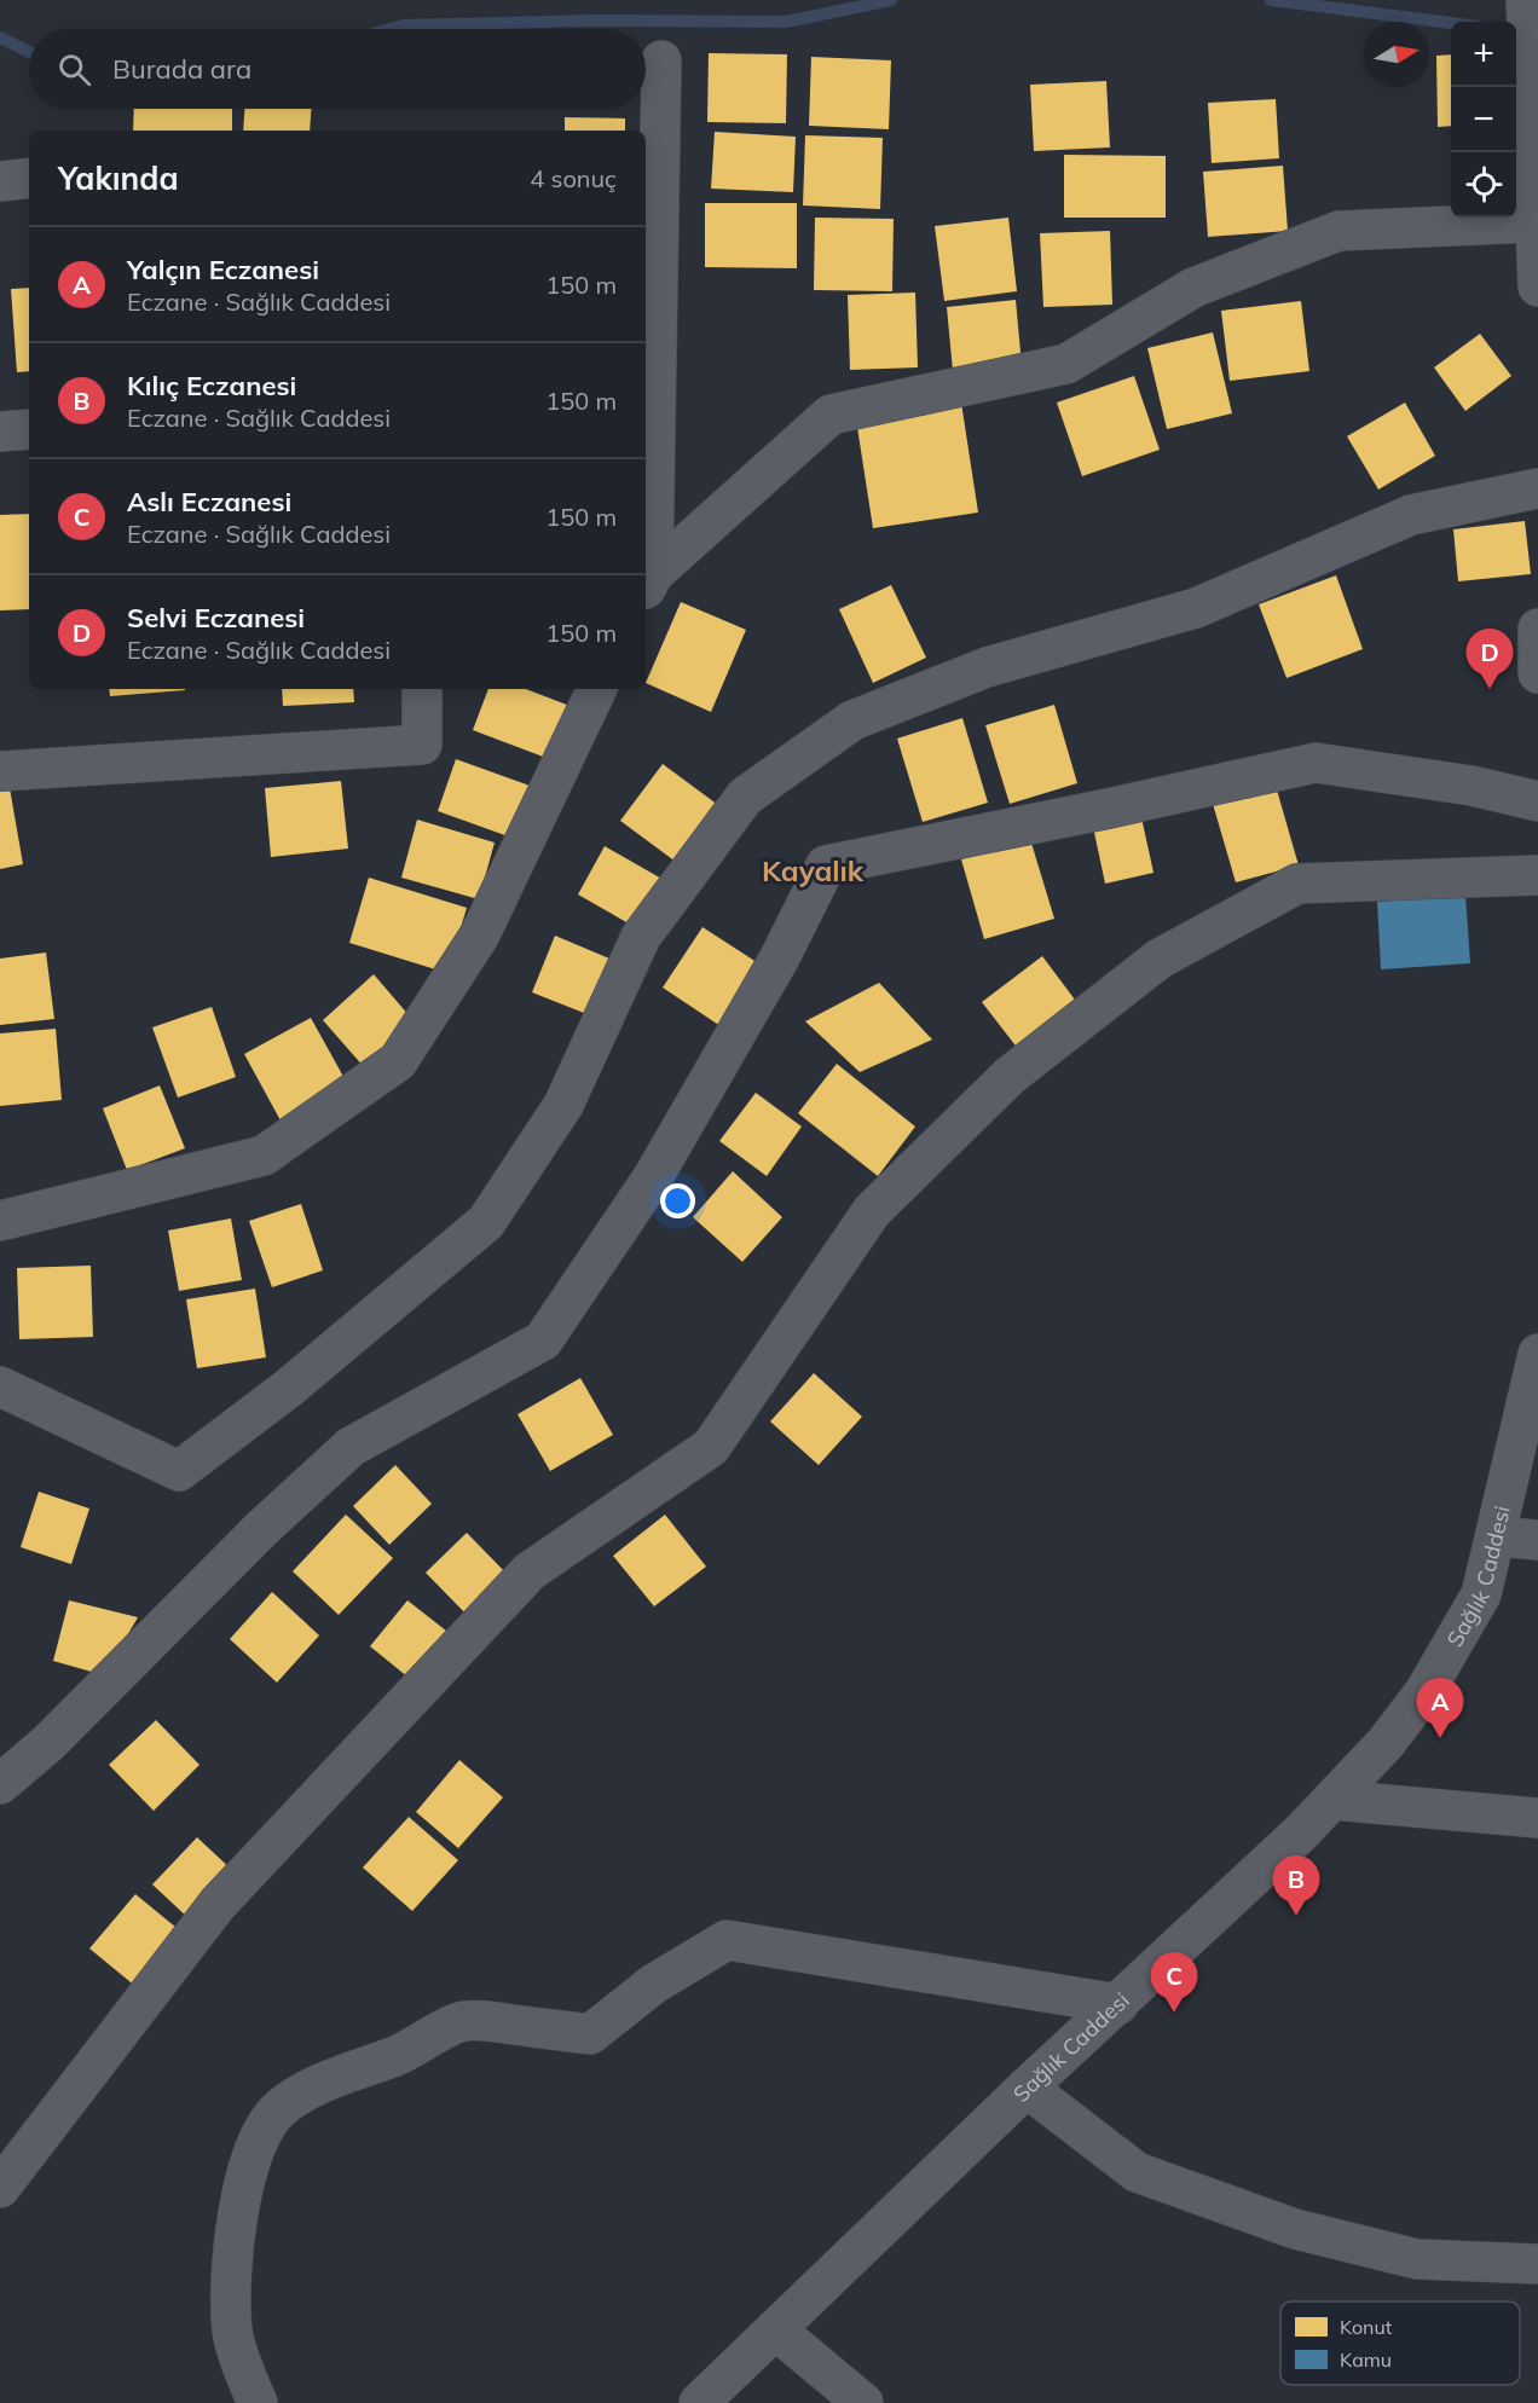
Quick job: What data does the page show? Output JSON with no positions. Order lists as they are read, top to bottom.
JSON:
{
  "streets": {
    "street": ["Sağlık Caddesi"]
  },
  "districts": ["Kayalık"],
  "legend": ["Konut", "Kamu"],
  "north": "right",
  "page": {
    "map_buttons": ["+", "−"],
    "search": "Burada ara",
    "heading": ["Yakında", "4 sonuç"],
    "list": [
      {
        "mark": "A",
        "name": "Yalçın Eczanesi",
        "note": "Eczane · Sağlık Caddesi",
        "value": "150 m"
      },
      {
        "mark": "B",
        "name": "Kılıç Eczanesi",
        "note": "Eczane · Sağlık Caddesi",
        "value": "150 m"
      },
      {
        "mark": "C",
        "name": "Aslı Eczanesi",
        "note": "Eczane · Sağlık Caddesi",
        "value": "150 m"
      },
      {
        "mark": "D",
        "name": "Selvi Eczanesi",
        "note": "Eczane · Sağlık Caddesi",
        "value": "150 m"
      }
    ],
    "pins": [
      "D",
      "A",
      "B",
      "C"
    ]
  }
}
